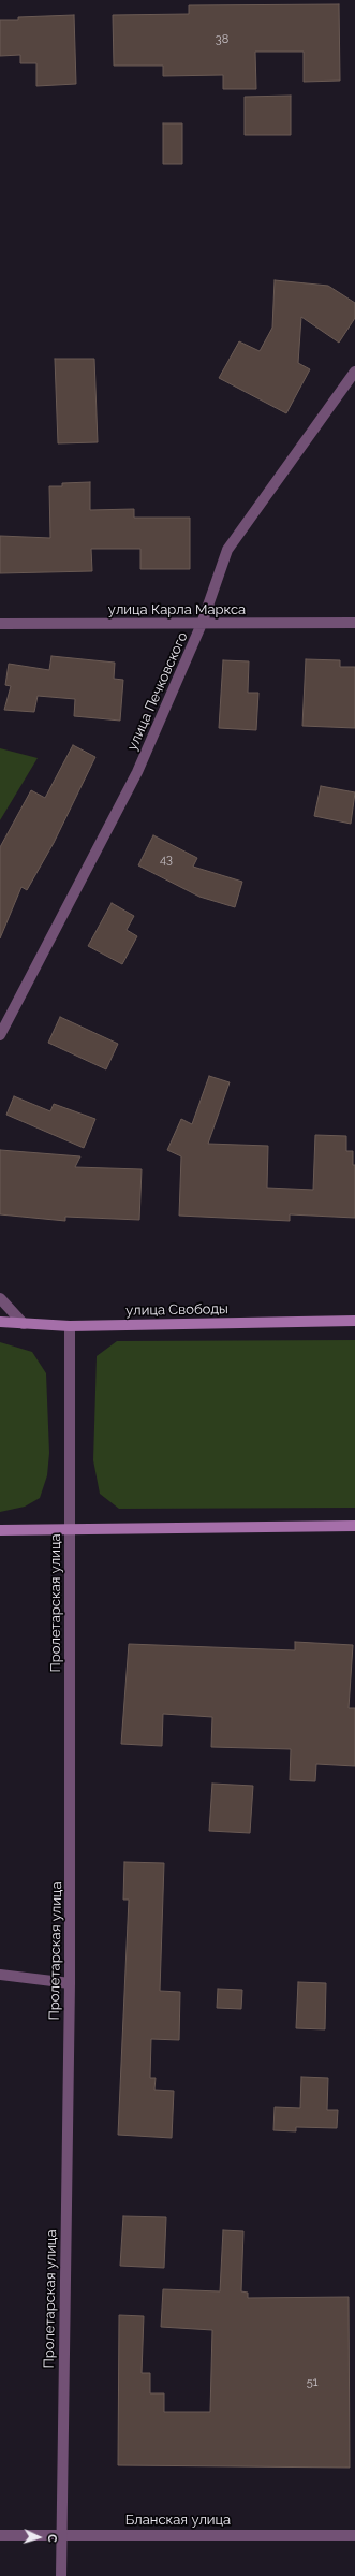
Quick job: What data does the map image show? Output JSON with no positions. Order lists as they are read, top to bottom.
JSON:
{
  "streets": {
    "main road": ["улица Свободы"],
    "street": [
      "улица Карла Маркса",
      "улица Печковского",
      "Пролетарская улица",
      "Бланская улица"
    ]
  },
  "crossings": [
    ["улица Карла Маркса", "улица Печковского"],
    ["улица Свободы", "Пролетарская улица"],
    ["Пролетарская улица", "Бланская улица"]
  ],
  "house_numbers": ["38", "43", "51"],
  "north": "right"
}
